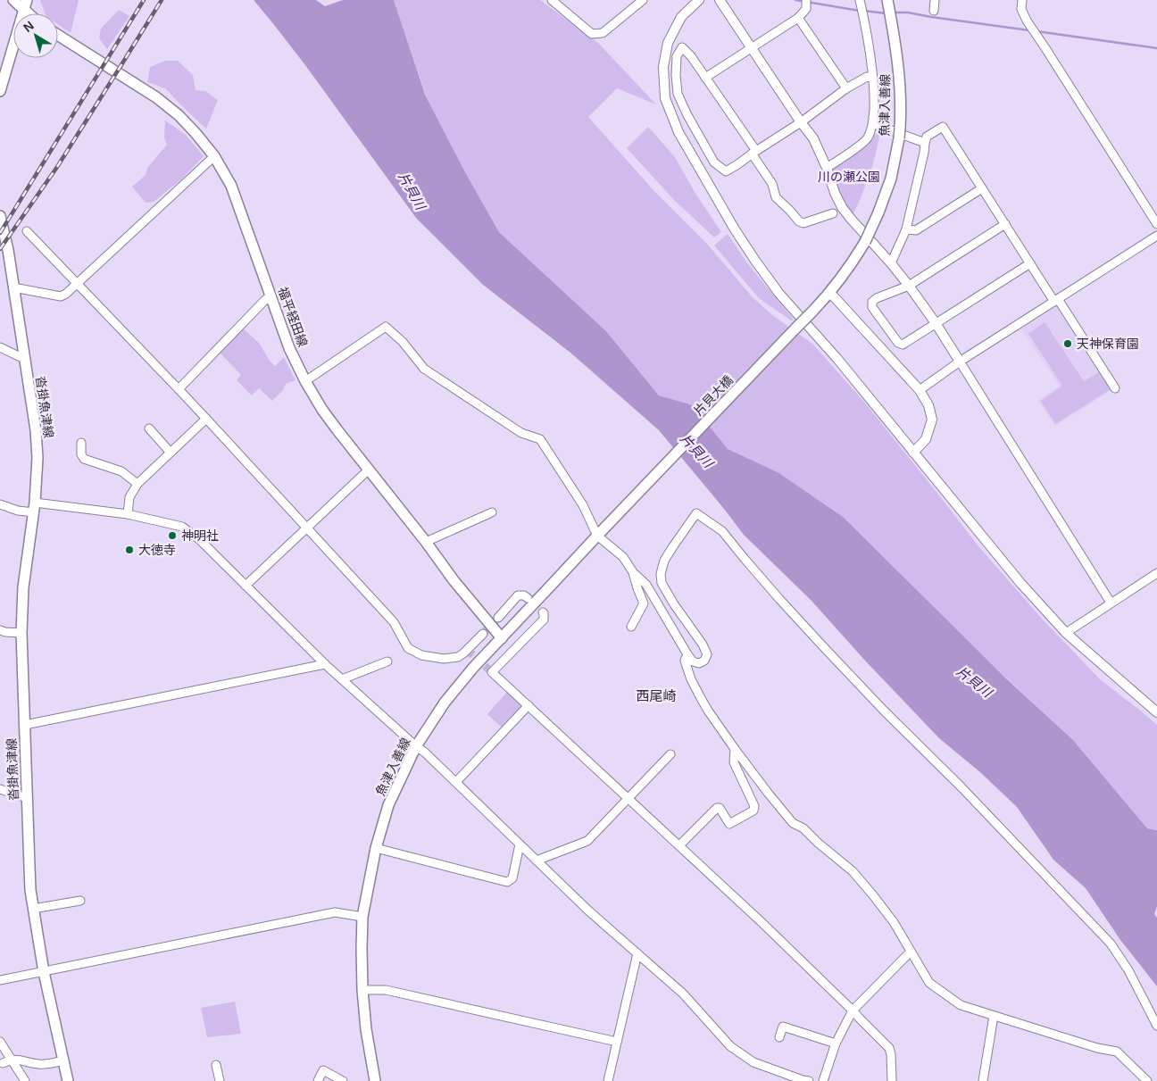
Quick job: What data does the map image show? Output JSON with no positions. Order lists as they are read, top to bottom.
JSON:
{
  "streets": {
    "main road": [
      "魚津入善線",
      "福平経田線",
      "片貝大橋",
      "沓掛魚津線"
    ]
  },
  "crossings": [
    ["魚津入善線", "福平経田線"],
    ["魚津入善線", "片貝大橋"]
  ],
  "districts": ["西尾崎"],
  "water": ["片貝川"],
  "parks": ["川の瀬公園"],
  "places": ["天神保育園", "神明社", "大徳寺"],
  "north": "top left"
}
